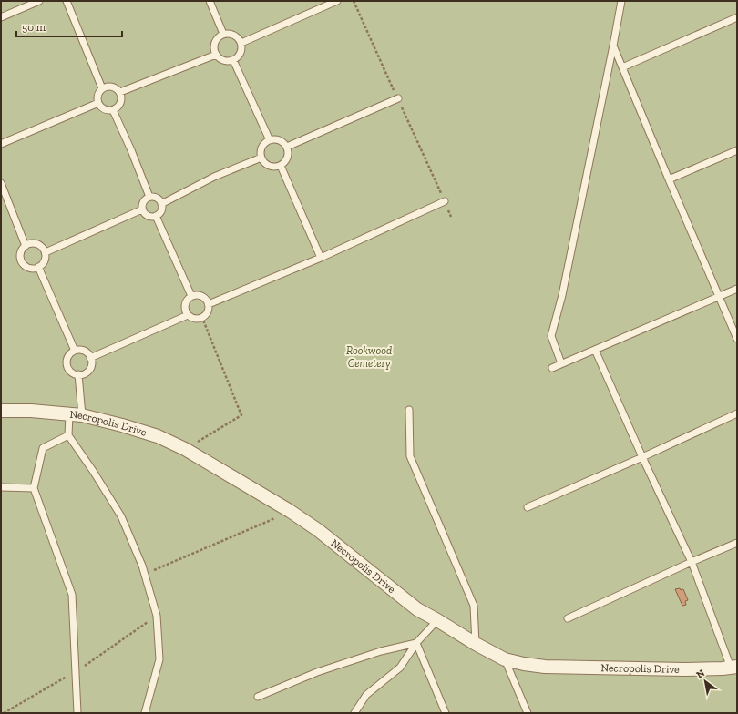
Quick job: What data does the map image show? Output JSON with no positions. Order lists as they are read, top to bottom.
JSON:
{
  "streets": {
    "street": ["Necropolis Drive"]
  },
  "parks": ["Rookwood Cemetery"],
  "scale_bar": "50 m",
  "north": "top left"
}
